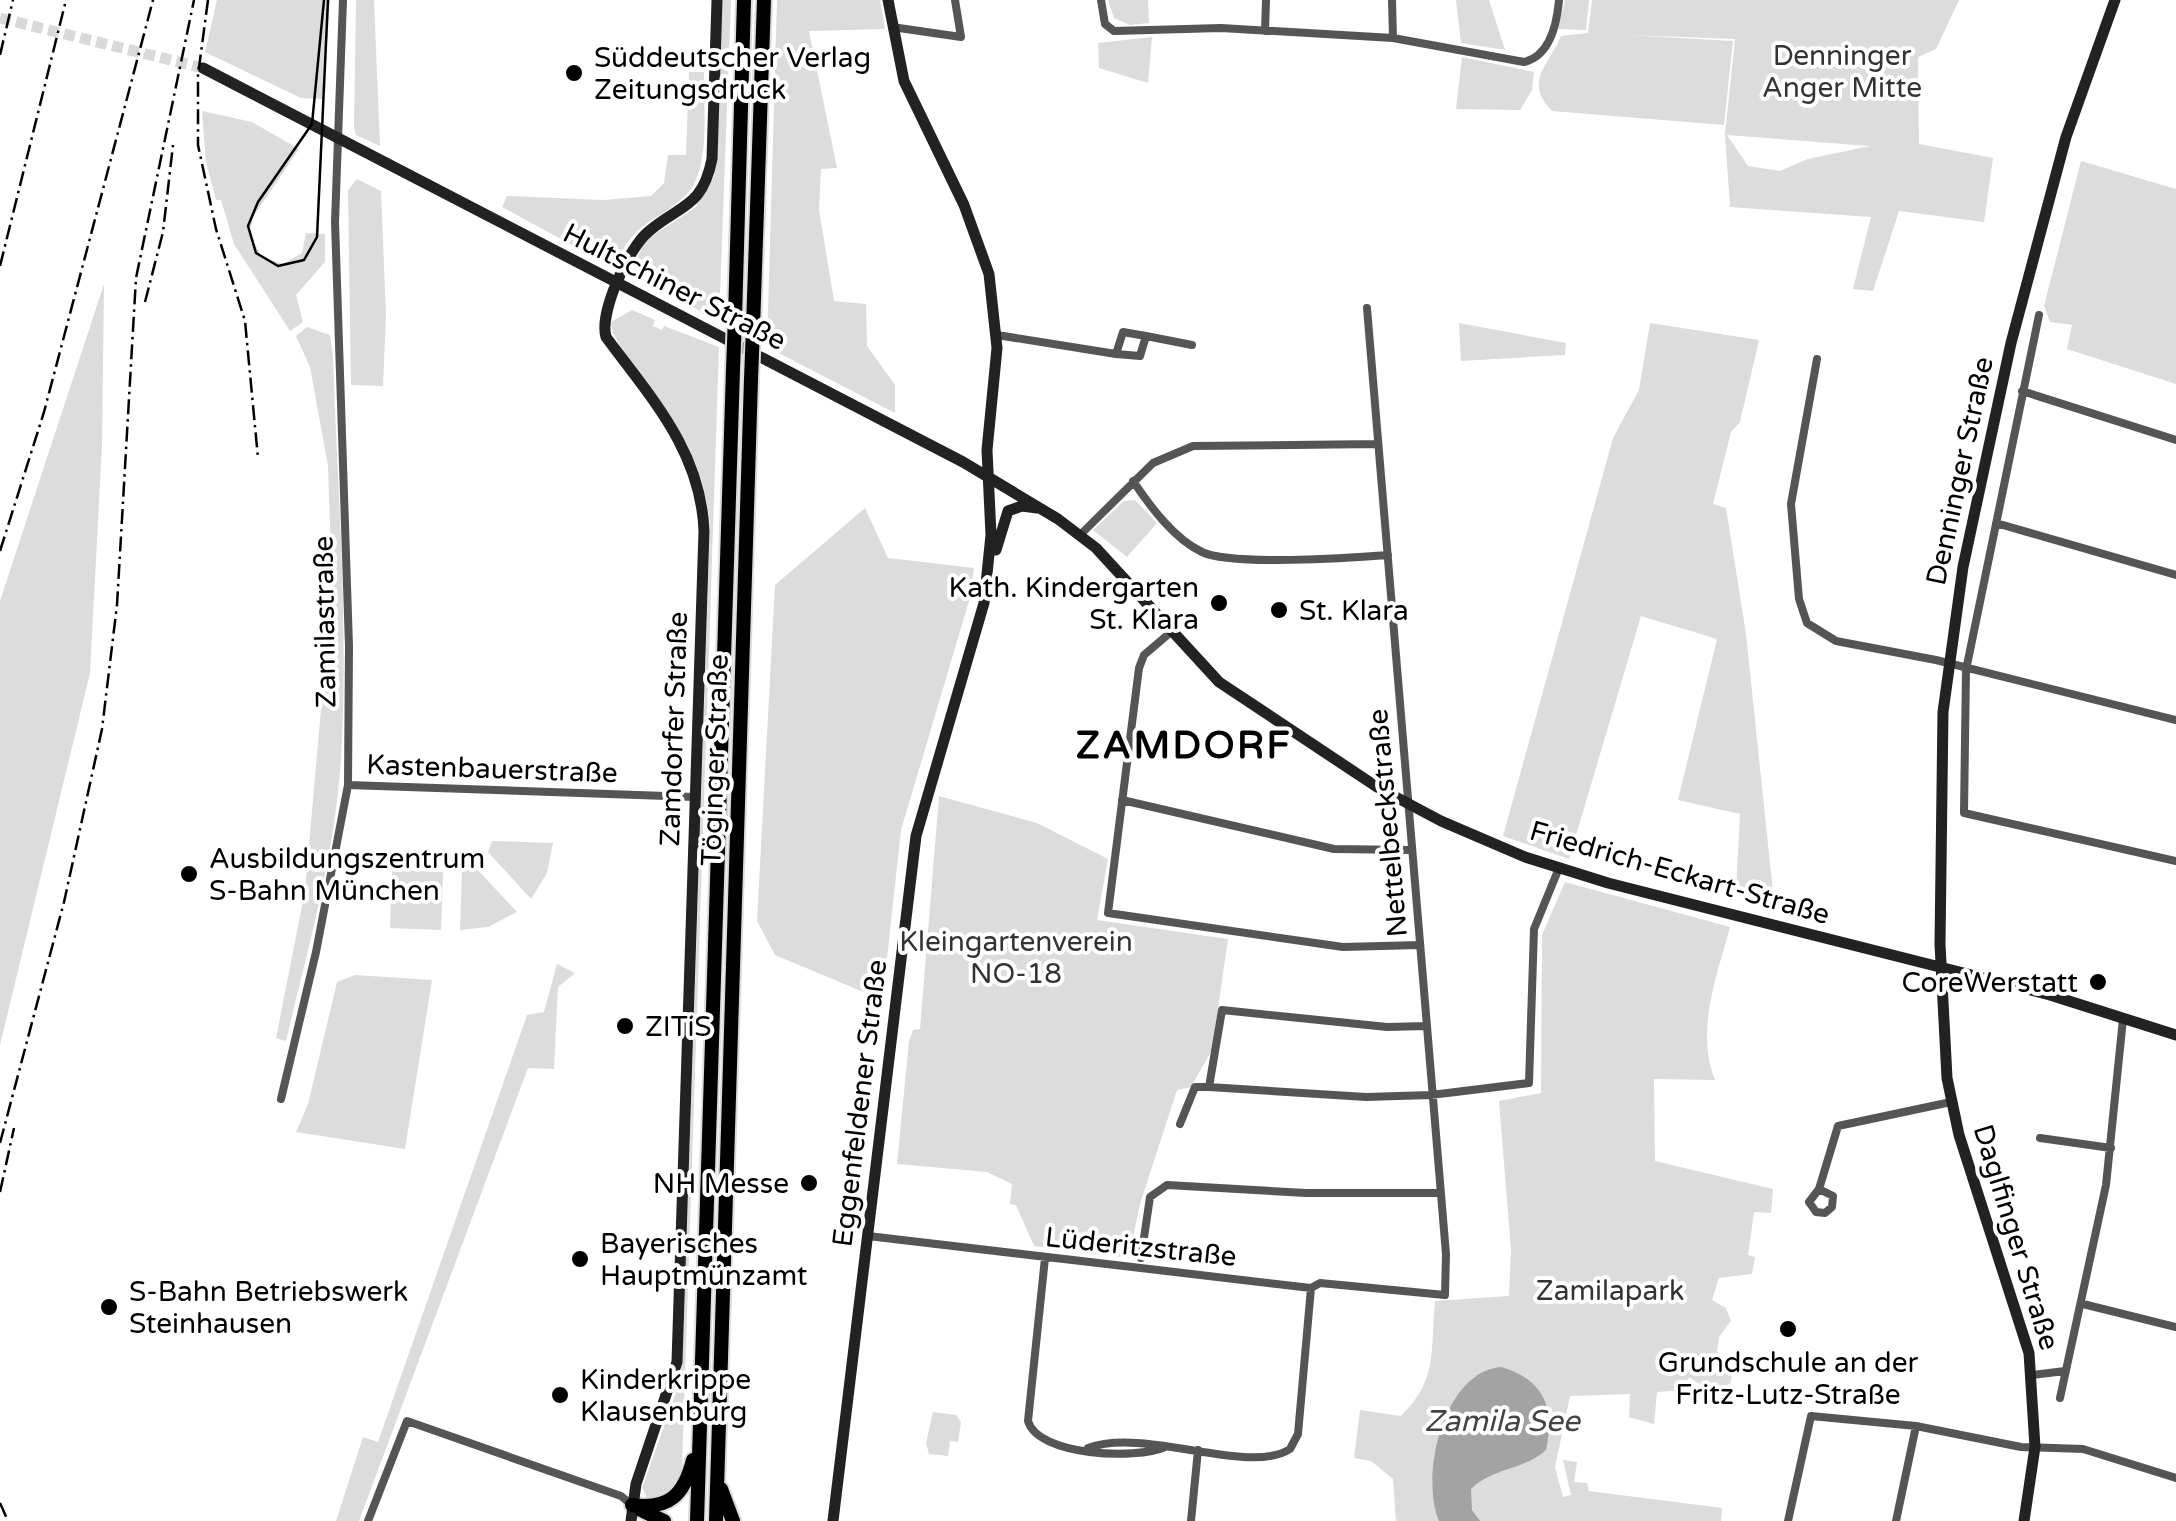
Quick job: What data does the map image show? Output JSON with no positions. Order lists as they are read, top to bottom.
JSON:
{
  "streets": {
    "highway": ["Töginger Straße"],
    "street": [
      "Hultschiner Straße",
      "Denninger Straße",
      "Zamilastraße",
      "Zamdorfer Straße",
      "Kastenbauerstraße",
      "Nettelbeckstraße",
      "Friedrich-Eckart-Straße",
      "Eggenfeldener Straße",
      "Daglfinger Straße",
      "Lüderitzstraße"
    ]
  },
  "crossings": [
    ["Hultschiner Straße", "Zamilastraße"],
    ["Hultschiner Straße", "Zamdorfer Straße"],
    ["Hultschiner Straße", "Friedrich-Eckart-Straße"],
    ["Hultschiner Straße", "Eggenfeldener Straße"],
    ["Denninger Straße", "Friedrich-Eckart-Straße"],
    ["Denninger Straße", "Daglfinger Straße"],
    ["Zamilastraße", "Kastenbauerstraße"],
    ["Zamdorfer Straße", "Kastenbauerstraße"],
    ["Nettelbeckstraße", "Friedrich-Eckart-Straße"],
    ["Nettelbeckstraße", "Lüderitzstraße"],
    ["Friedrich-Eckart-Straße", "Eggenfeldener Straße"],
    ["Friedrich-Eckart-Straße", "Daglfinger Straße"],
    ["Eggenfeldener Straße", "Lüderitzstraße"]
  ],
  "districts": ["ZAMDORF"],
  "water": ["Zamila See"],
  "parks": ["Denninger Anger Mitte", "Kleingartenverein NO-18", "Zamilapark"],
  "places": [
    "Süddeutscher Verlag Zeitungsdruck",
    "Kath. Kindergarten St. Klara",
    "St. Klara",
    "Ausbildungszentrum S-Bahn München",
    "CoreWerstatt",
    "ZITiS",
    "NH Messe",
    "Bayerisches Hauptmünzamt",
    "S-Bahn Betriebswerk Steinhausen",
    "Grundschule an der Fritz-Lutz-Straße",
    "Kinderkrippe Klausenburg"
  ]
}
